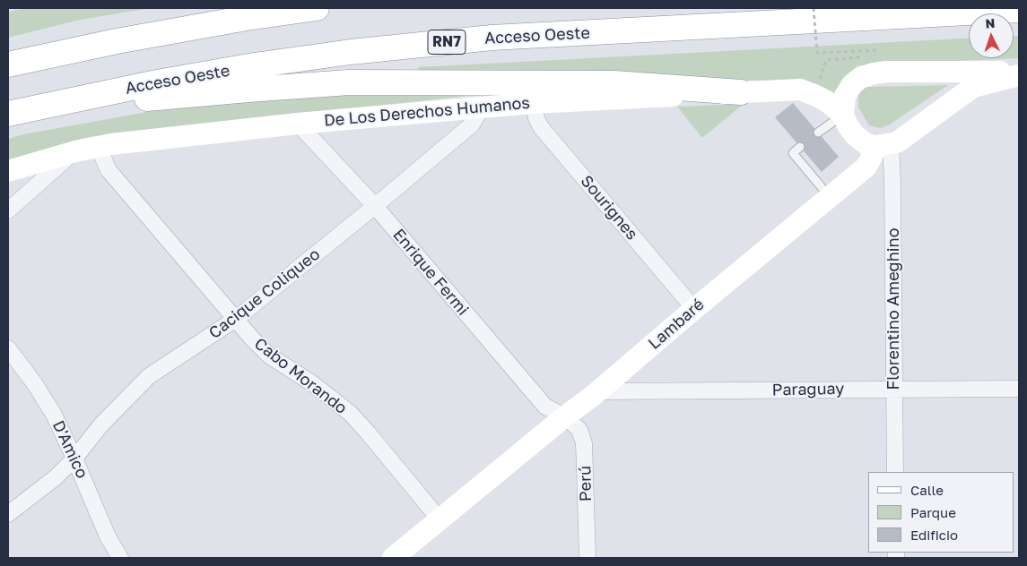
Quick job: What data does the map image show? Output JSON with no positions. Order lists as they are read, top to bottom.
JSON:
{
  "streets": {
    "highway": ["Acceso Oeste", "RN7"],
    "street": [
      "De Los Derechos Humanos",
      "Sourignes",
      "Enrique Fermi",
      "Cacique Coliqueo",
      "Florentino Ameghino",
      "Lambaré",
      "Cabo Morando",
      "Paraguay",
      "D'Amico",
      "Perú"
    ]
  },
  "crossings": [
    ["De Los Derechos Humanos", "Sourignes"],
    ["De Los Derechos Humanos", "Enrique Fermi"],
    ["De Los Derechos Humanos", "Cacique Coliqueo"],
    ["De Los Derechos Humanos", "Florentino Ameghino"],
    ["De Los Derechos Humanos", "Lambaré"],
    ["De Los Derechos Humanos", "Cabo Morando"],
    ["Sourignes", "Lambaré"],
    ["Enrique Fermi", "Cacique Coliqueo"],
    ["Enrique Fermi", "Lambaré"],
    ["Enrique Fermi", "Perú"],
    ["Cacique Coliqueo", "Cabo Morando"],
    ["Cacique Coliqueo", "D'Amico"],
    ["Florentino Ameghino", "Lambaré"],
    ["Florentino Ameghino", "Paraguay"],
    ["Lambaré", "Cabo Morando"],
    ["Lambaré", "Paraguay"],
    ["Lambaré", "Perú"]
  ],
  "legend": ["Calle", "Parque", "Edificio"],
  "north": "top"
}
